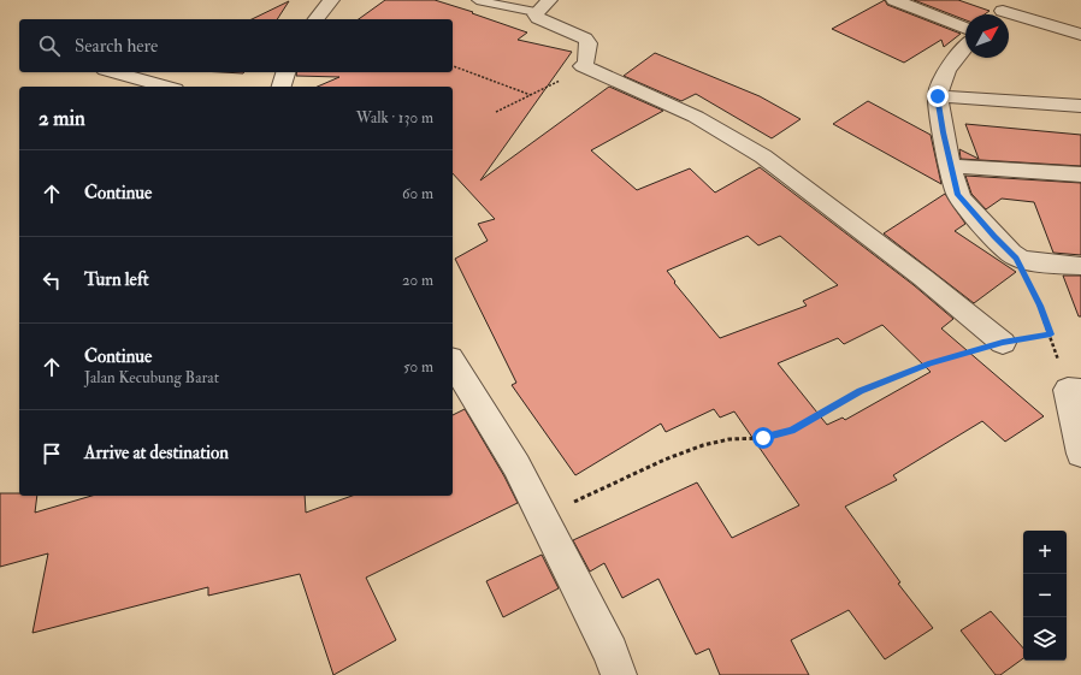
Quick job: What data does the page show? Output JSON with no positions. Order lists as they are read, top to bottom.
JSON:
{
  "north": "top right",
  "page": {
    "search": "Search here",
    "heading": ["2 min", "Walk · 130 m"],
    "list": [
      ["Continue", "60 m"],
      ["Turn left", "20 m"],
      ["Continue", "Jalan Kecubung Barat", "50 m"],
      "Arrive at destination"
    ],
    "map_buttons": ["+", "−"]
  }
}
